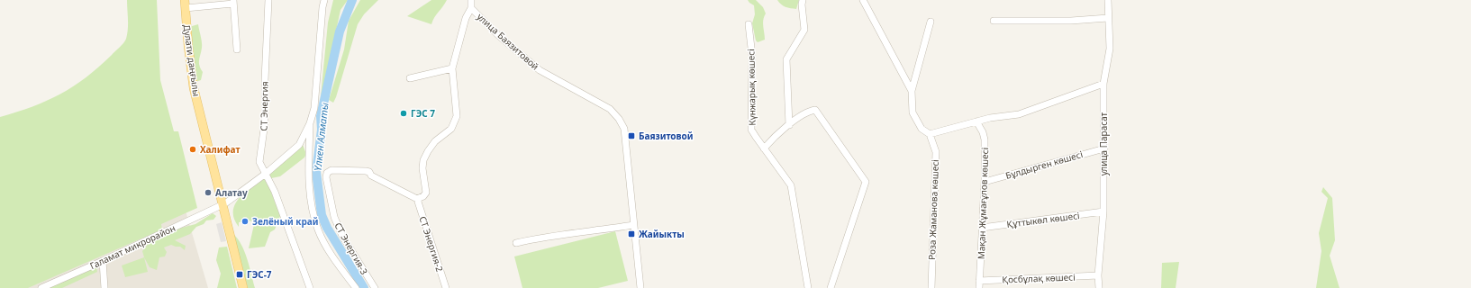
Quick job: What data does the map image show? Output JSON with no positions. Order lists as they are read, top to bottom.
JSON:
{
  "streets": {
    "main road": ["Дулати даңғылы"],
    "street": [
      "улица Баязитовой",
      "Күнжарық көшесі",
      "СТ Энергия",
      "улица Парасат",
      "Бұлдырген көшесі",
      "Мақан Жұмағұлов көшесі",
      "Роза Жаманова көшесі",
      "Құттыкөл көшесі",
      "СТ Энергия-2",
      "Галамат микрорайон",
      "СТ Энергия-3",
      "Қосбұлақ көшесі"
    ]
  },
  "crossings": [
    ["Дулати даңғылы", "Галамат микрорайон"],
    ["СТ Энергия", "Галамат микрорайон"],
    ["улица Парасат", "Бұлдырген көшесі"],
    ["улица Парасат", "Құттыкөл көшесі"],
    ["улица Парасат", "Қосбұлақ көшесі"],
    ["Бұлдырген көшесі", "Мақан Жұмағұлов көшесі"],
    ["Мақан Жұмағұлов көшесі", "Құттыкөл көшесі"],
    ["Мақан Жұмағұлов көшесі", "Қосбұлақ көшесі"],
    ["СТ Энергия-2", "СТ Энергия-3"]
  ],
  "water": ["Үлкен Алматы"],
  "places": {
    "other": [
      "ГЭС 7",
      "Халифат",
      "Алатау",
      "Зелёный край"
    ],
    "transit": ["Баязитовой", "Жайыкты", "ГЭС-7"]
  }
}
